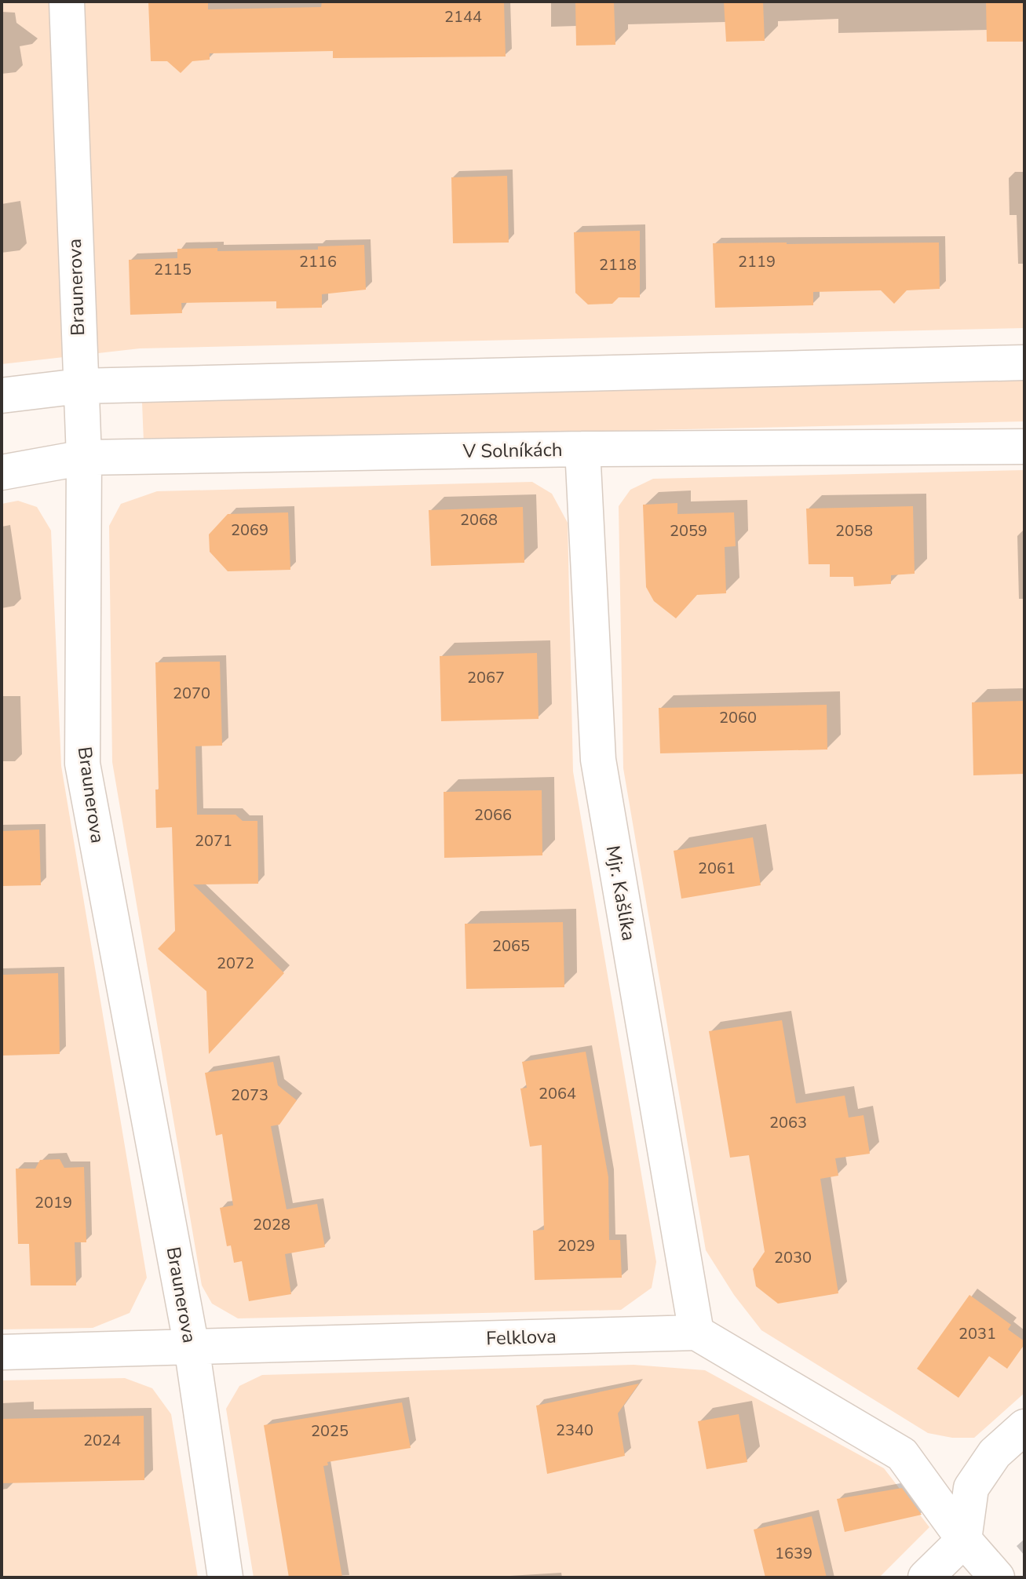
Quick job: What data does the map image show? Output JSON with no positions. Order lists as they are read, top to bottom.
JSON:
{
  "streets": {
    "street": [
      "Braunerova",
      "V Solníkách",
      "Mjr. Kašlíka",
      "Felklova"
    ]
  },
  "crossings": [
    ["Braunerova", "V Solníkách"],
    ["Braunerova", "Felklova"],
    ["V Solníkách", "Mjr. Kašlíka"],
    ["Mjr. Kašlíka", "Felklova"]
  ],
  "house_numbers": [
    "2144",
    "2116",
    "2119",
    "2118",
    "2115",
    "2068",
    "2069",
    "2059",
    "2058",
    "2067",
    "2070",
    "2060",
    "2066",
    "2071",
    "2061",
    "2065",
    "2072",
    "2064",
    "2073",
    "2063",
    "2019",
    "2028",
    "2029",
    "2030",
    "2031",
    "2340",
    "2025",
    "2024",
    "1639"
  ]
}
